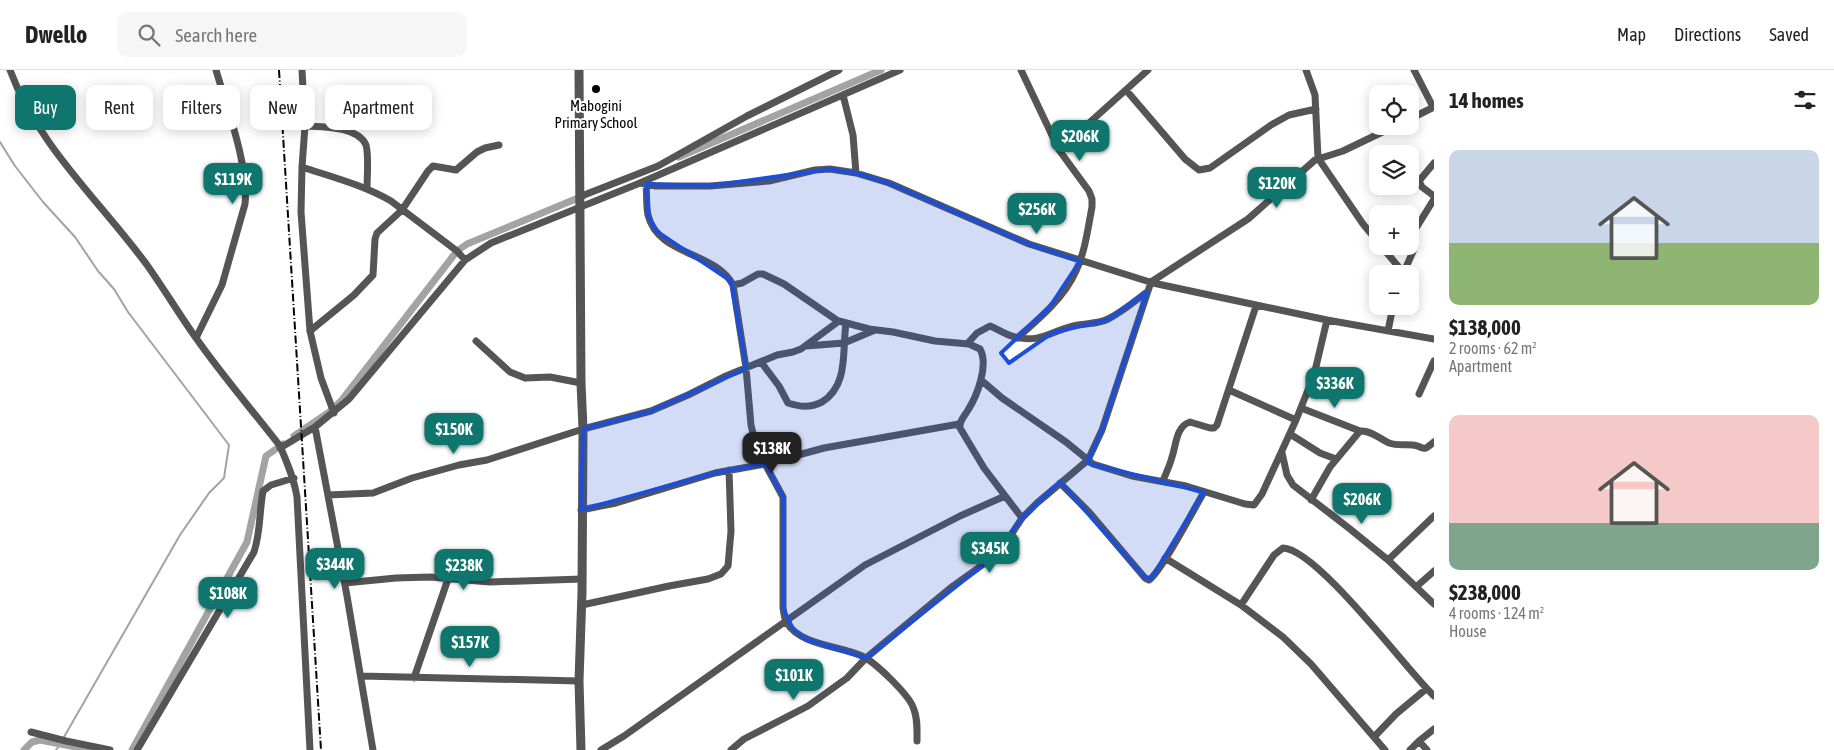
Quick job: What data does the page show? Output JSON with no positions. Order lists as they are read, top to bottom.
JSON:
{
  "places": ["Mabogini Primary School"],
  "page": {
    "header": "Dwello",
    "search": "Search here",
    "nav": ["Map", "Directions", "Saved"],
    "heading": "14 homes",
    "map_buttons": ["+", "−"],
    "chip": [
      "Buy",
      "Rent",
      "Filters",
      "New",
      "Apartment"
    ],
    "price": [
      "$206K",
      "$119K",
      "$120K",
      "$256K",
      "$336K",
      "$150K",
      "$138K",
      "$206K",
      "$345K",
      "$344K",
      "$238K",
      "$108K",
      "$157K",
      "$101K"
    ],
    "list": [
      {
        "name": "$138,000",
        "note": "2 rooms · 62 m² · Apartment"
      },
      {
        "name": "$238,000",
        "note": "4 rooms · 124 m² · House"
      }
    ]
  }
}
